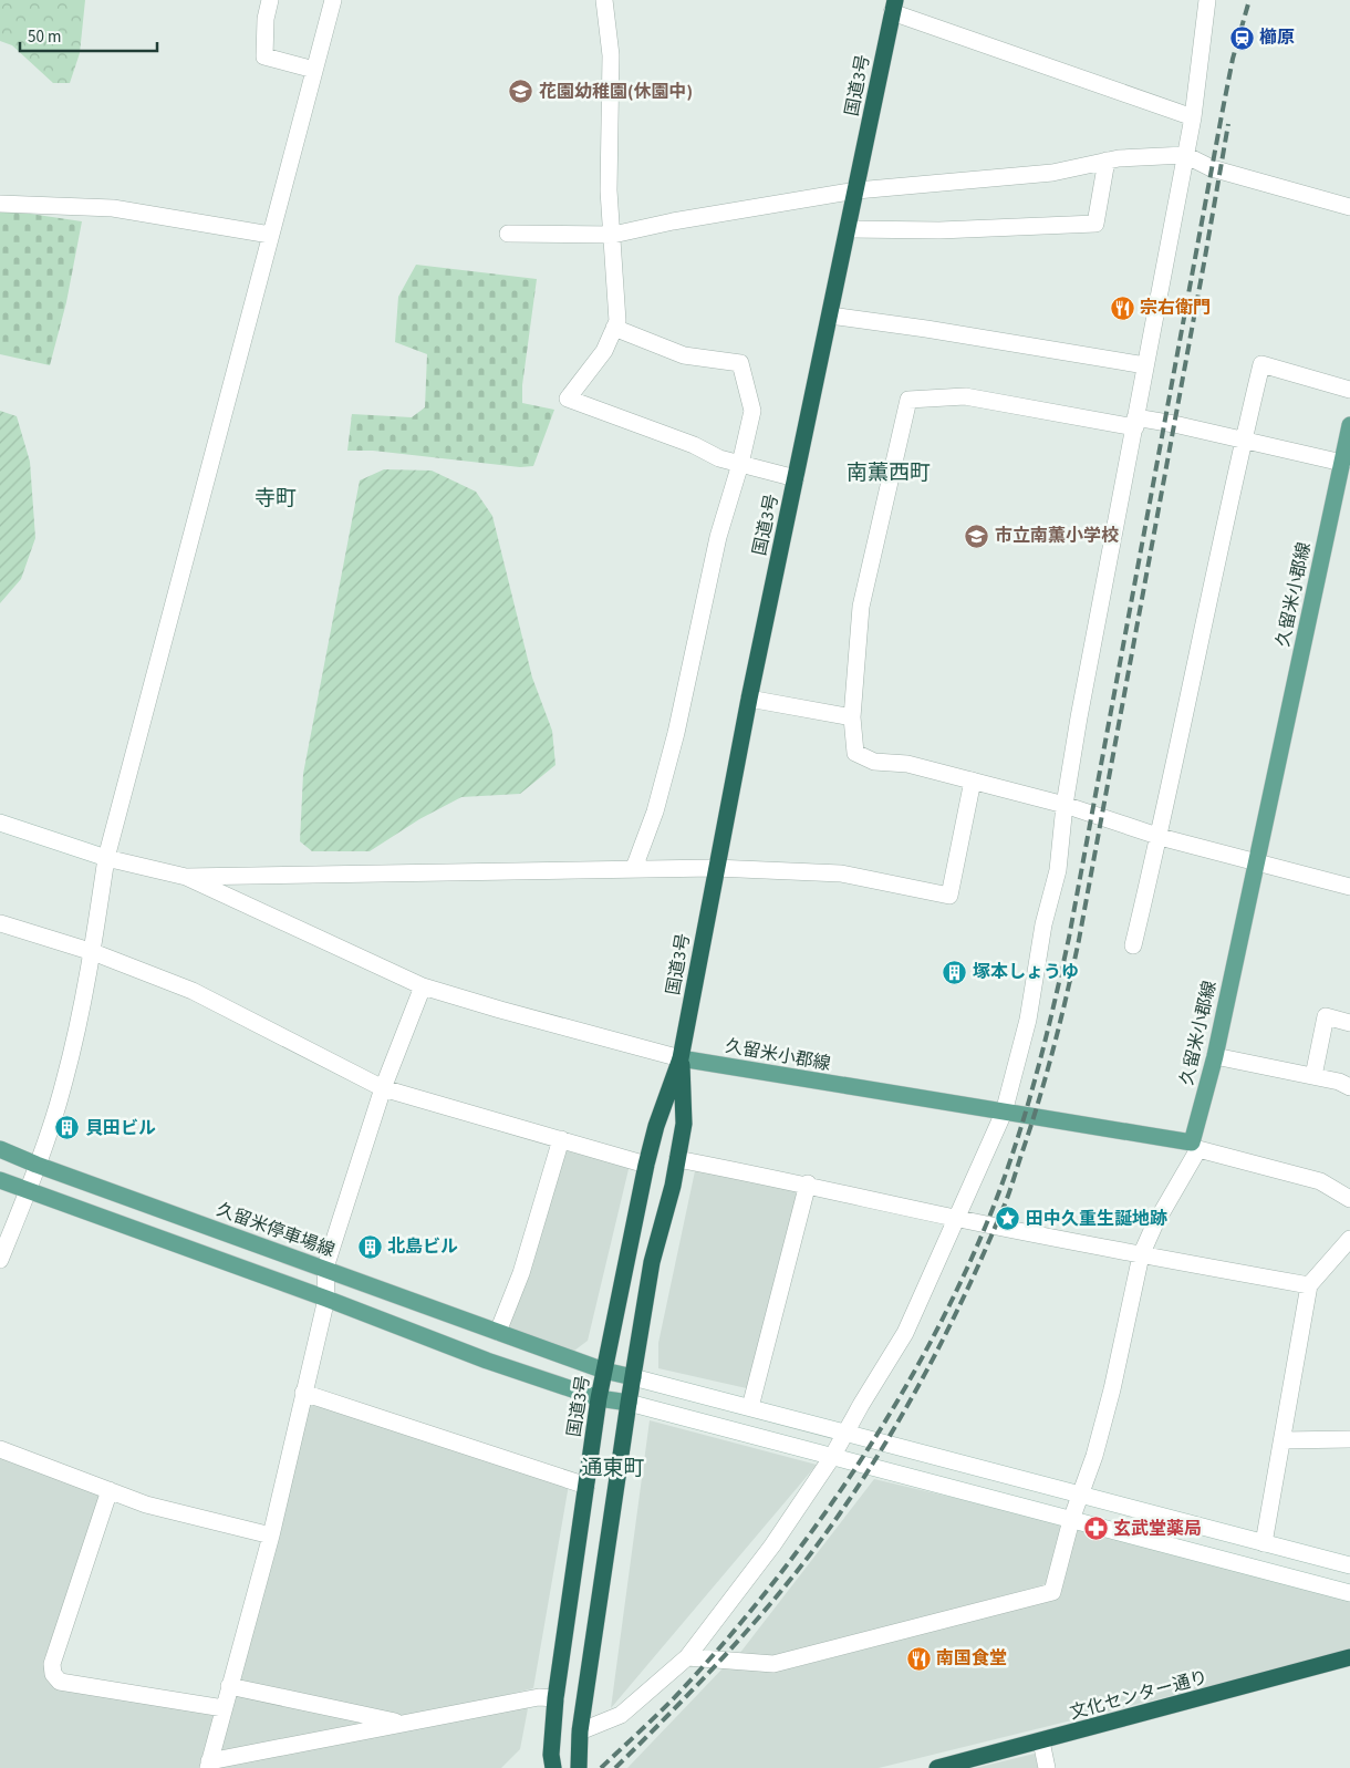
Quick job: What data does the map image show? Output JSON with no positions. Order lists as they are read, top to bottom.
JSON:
{
  "streets": {
    "highway": ["国道3号", "文化センター通り"],
    "main road": ["久留米小郡線", "久留米停車場線"]
  },
  "crossings": [
    ["国道3号", "久留米小郡線"],
    ["国道3号", "久留米停車場線"]
  ],
  "districts": ["南薫西町", "寺町", "通東町"],
  "places": {
    "station": ["櫛原"],
    "school or university": ["花園幼稚園(休園中)", "市立南薫小学校"],
    "restaurant": ["宗右衛門", "南国食堂"],
    "building": ["塚本しょうゆ", "貝田ビル", "北島ビル"],
    "place": ["田中久重生誕地跡"],
    "pharmacy": ["玄武堂薬局"]
  },
  "scale_bar": "50 m"
}
